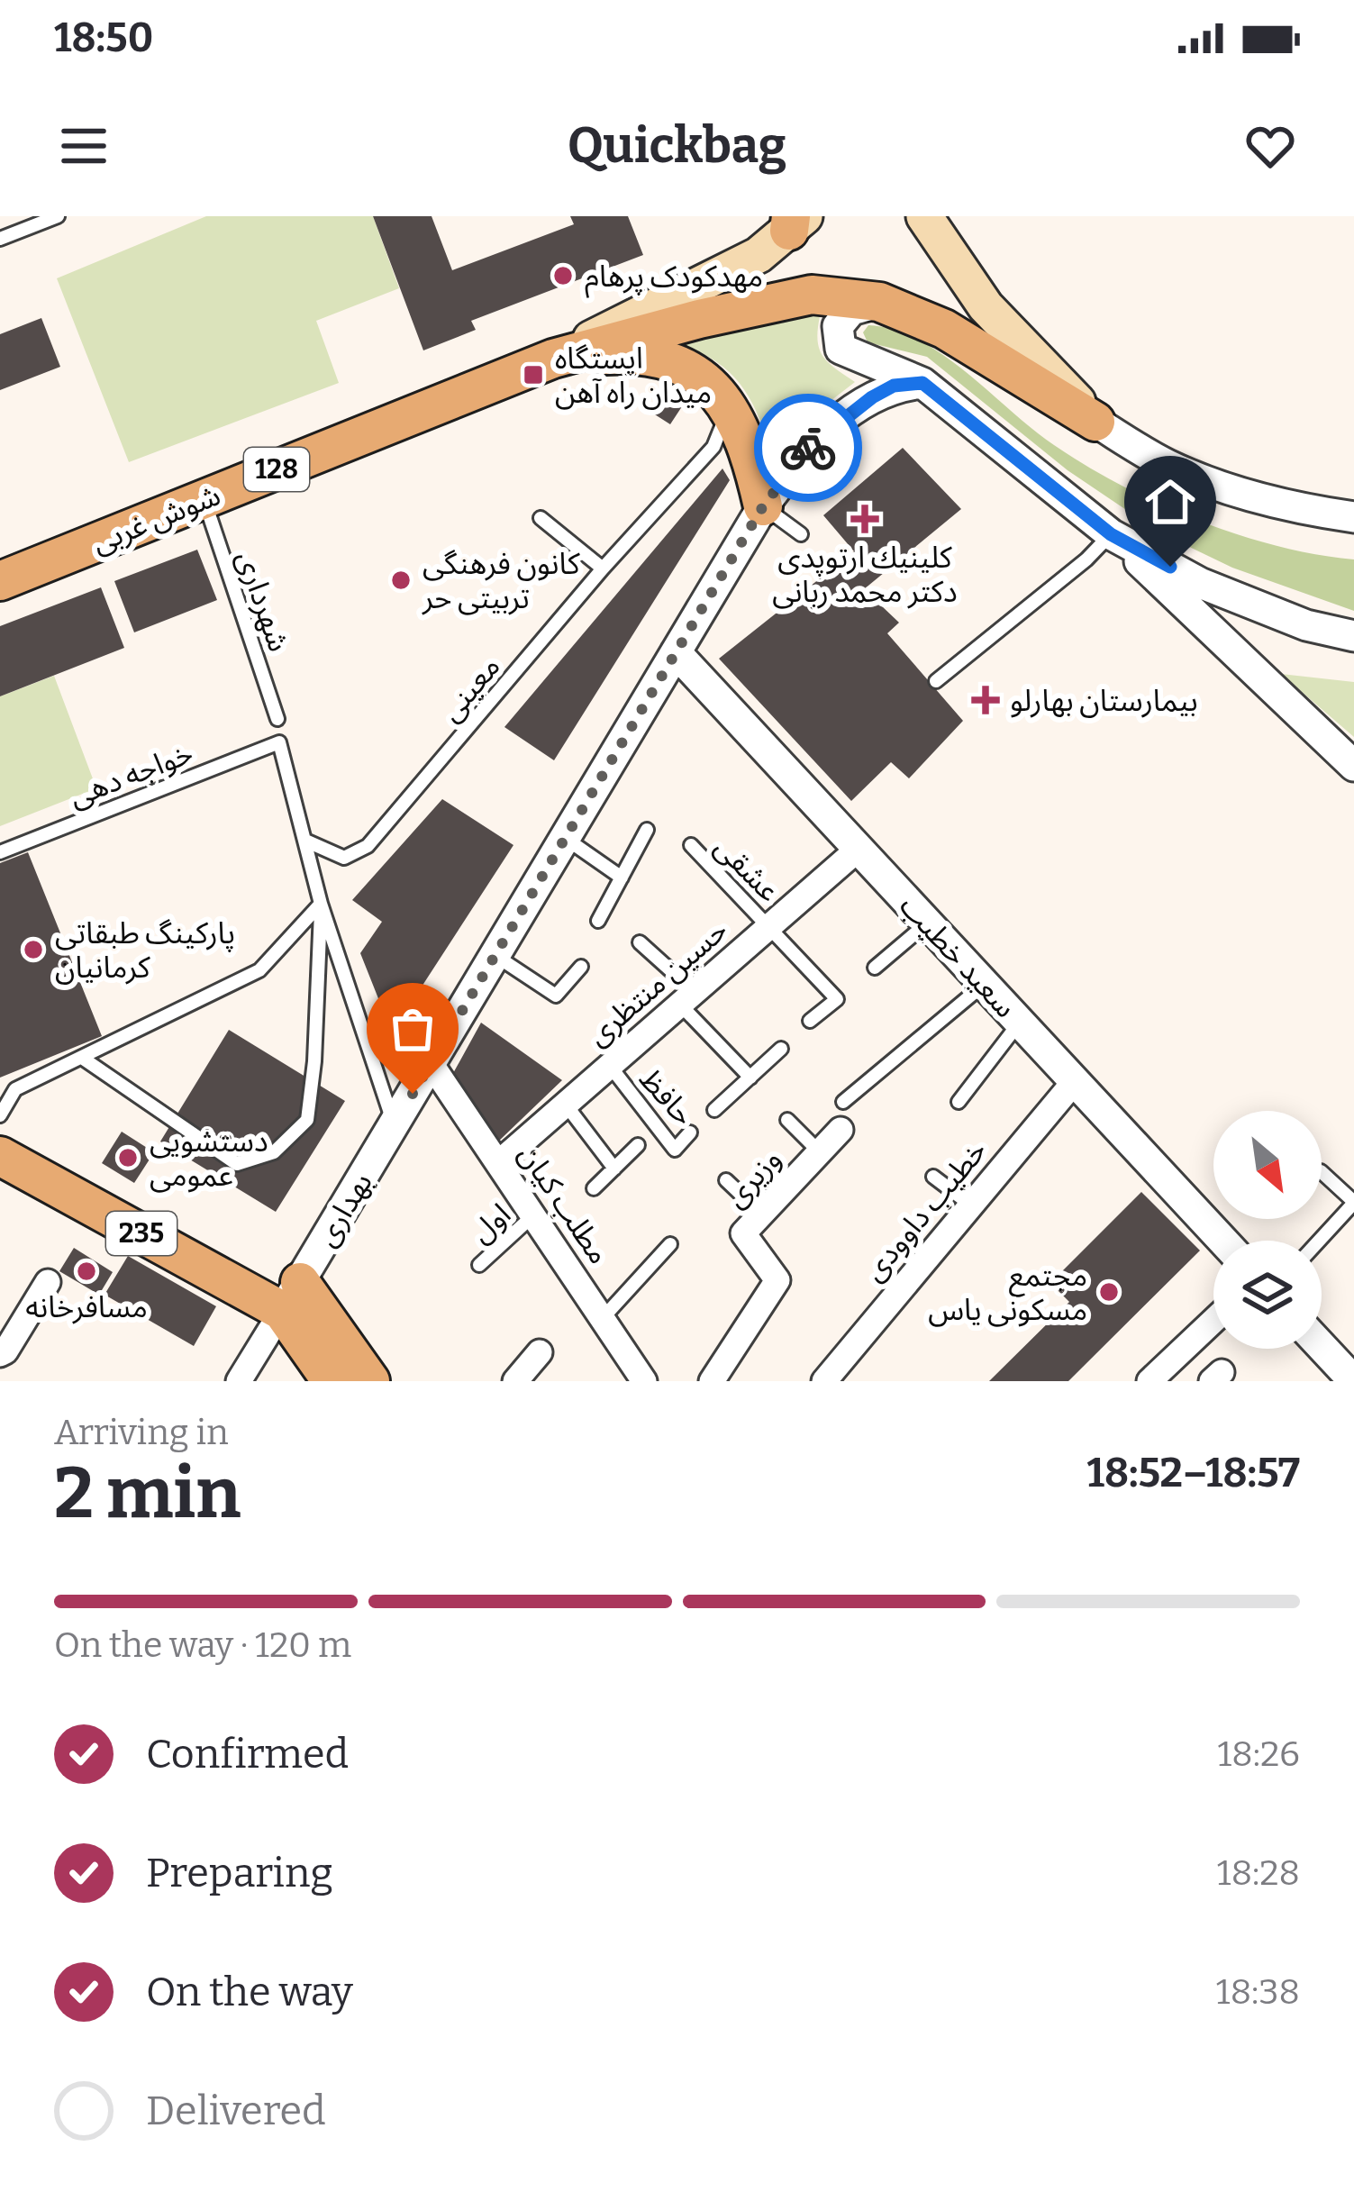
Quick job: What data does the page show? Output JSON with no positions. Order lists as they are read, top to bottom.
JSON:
{
  "streets": {
    "main road": ["128", "شوش غربی", "235"],
    "street": [
      "سعید خطیب",
      "حسین منتظری",
      "وزیری",
      "مطلب کیان",
      "بهداری",
      "خطیب داوودی"
    ],
    "lane": [
      "شهرداری",
      "معینی",
      "خواجه دهی",
      "عشقی",
      "حافظ",
      "اول"
    ]
  },
  "crossings": [
    ["128", "شوش غربی"],
    ["شوش غربی", "شهرداری"],
    ["معینی", "خواجه دهی"],
    ["عشقی", "حسین منتظری"],
    ["سعید خطیب", "حسین منتظری"],
    ["سعید خطیب", "بهداری"],
    ["سعید خطیب", "خطیب داوودی"],
    ["حسین منتظری", "حافظ"],
    ["حسین منتظری", "مطلب کیان"],
    ["مطلب کیان", "بهداری"],
    ["مطلب کیان", "اول"],
    ["بهداری", "235"]
  ],
  "places": {
    "other": [
      "مهدکودک پرهام",
      "کانون فرهنگی تربیتی حر",
      "پارکینگ طبقاتی کرمانیان",
      "دستشویی عمومی",
      "مسافرخانه",
      "مجتمع مسکونی یاس"
    ],
    "transit": ["ایستگاه میدان راه آهن"],
    "health": ["كلينيك ارتوپدى دكتر محمد ربانى", "بیمارستان بهارلو"]
  },
  "north": "bottom right",
  "page": {
    "status": "18:50",
    "header": "Quickbag",
    "heading": ["2 min", "Arriving in", "18:52–18:57"],
    "bar": "On the way · 120 m",
    "list": [
      ["Confirmed", "18:26"],
      ["Preparing", "18:28"],
      ["On the way", "18:38"],
      "Delivered"
    ]
  }
}
